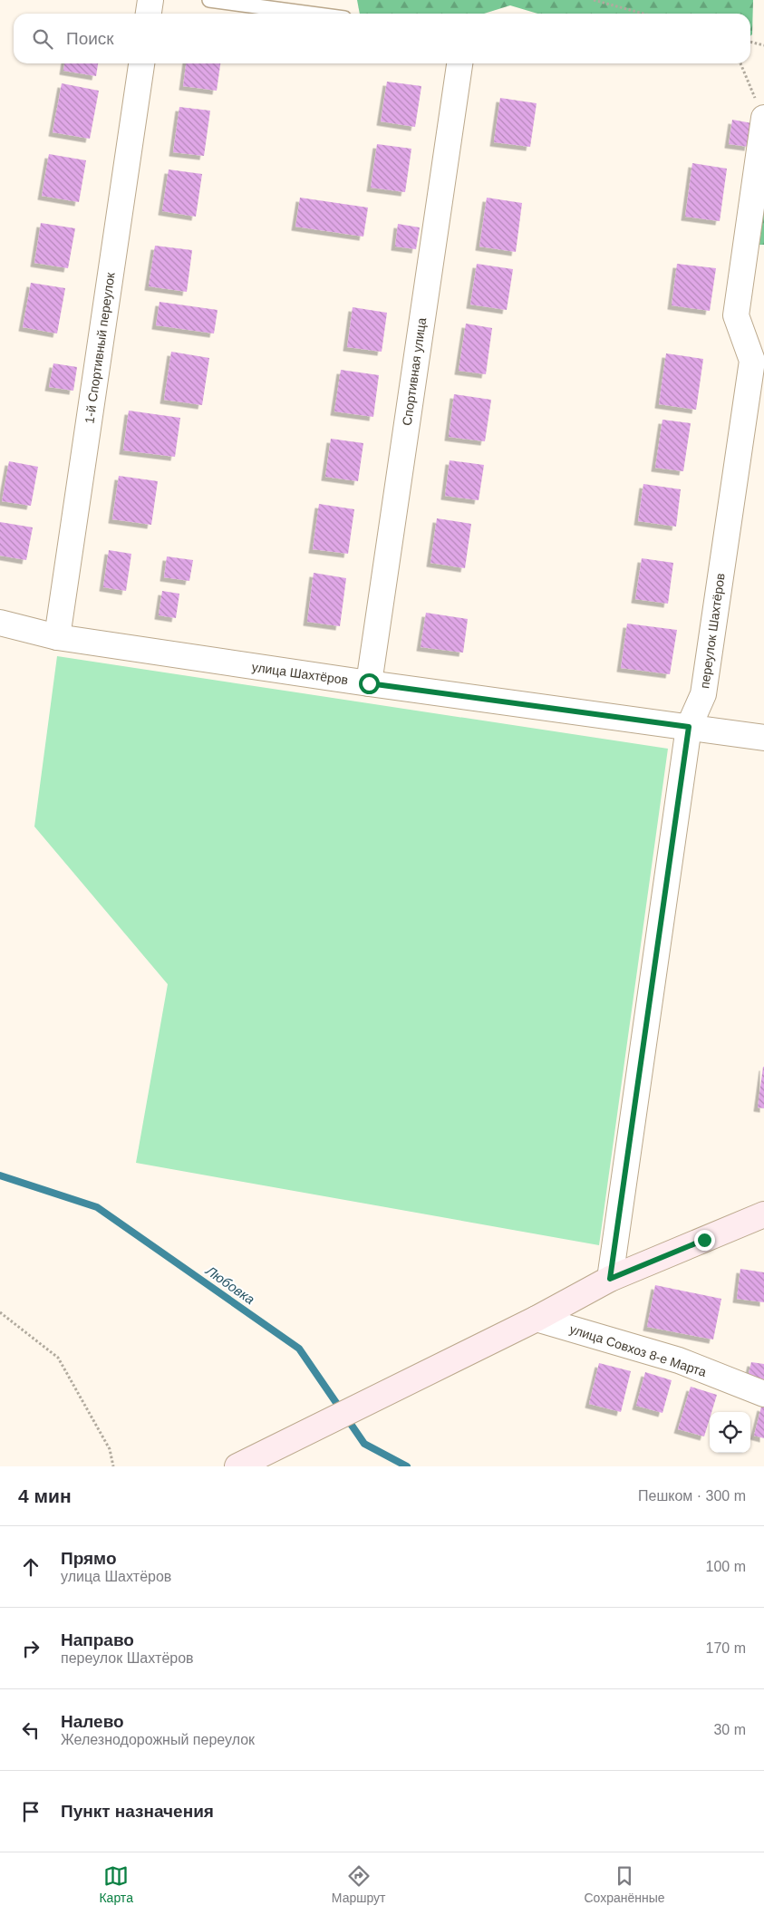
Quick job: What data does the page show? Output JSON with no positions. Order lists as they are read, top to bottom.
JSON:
{
  "streets": {
    "street": [
      "1-й Спортивный переулок",
      "Спортивная улица",
      "переулок Шахтёров",
      "улица Шахтёров",
      "улица Совхоз 8-е Марта"
    ]
  },
  "crossings": [
    ["1-й Спортивный переулок", "улица Шахтёров"],
    ["Спортивная улица", "улица Шахтёров"],
    ["переулок Шахтёров", "улица Шахтёров"]
  ],
  "water": ["Любовка"],
  "page": {
    "search": "Поиск",
    "heading": ["4 мин", "Пешком · 300 m"],
    "list": [
      ["Прямо", "улица Шахтёров", "100 m"],
      ["Направо", "переулок Шахтёров", "170 m"],
      ["Налево", "Железнодорожный переулок", "30 m"],
      "Пункт назначения"
    ],
    "nav": ["Карта", "Маршрут", "Сохранённые"]
  }
}
